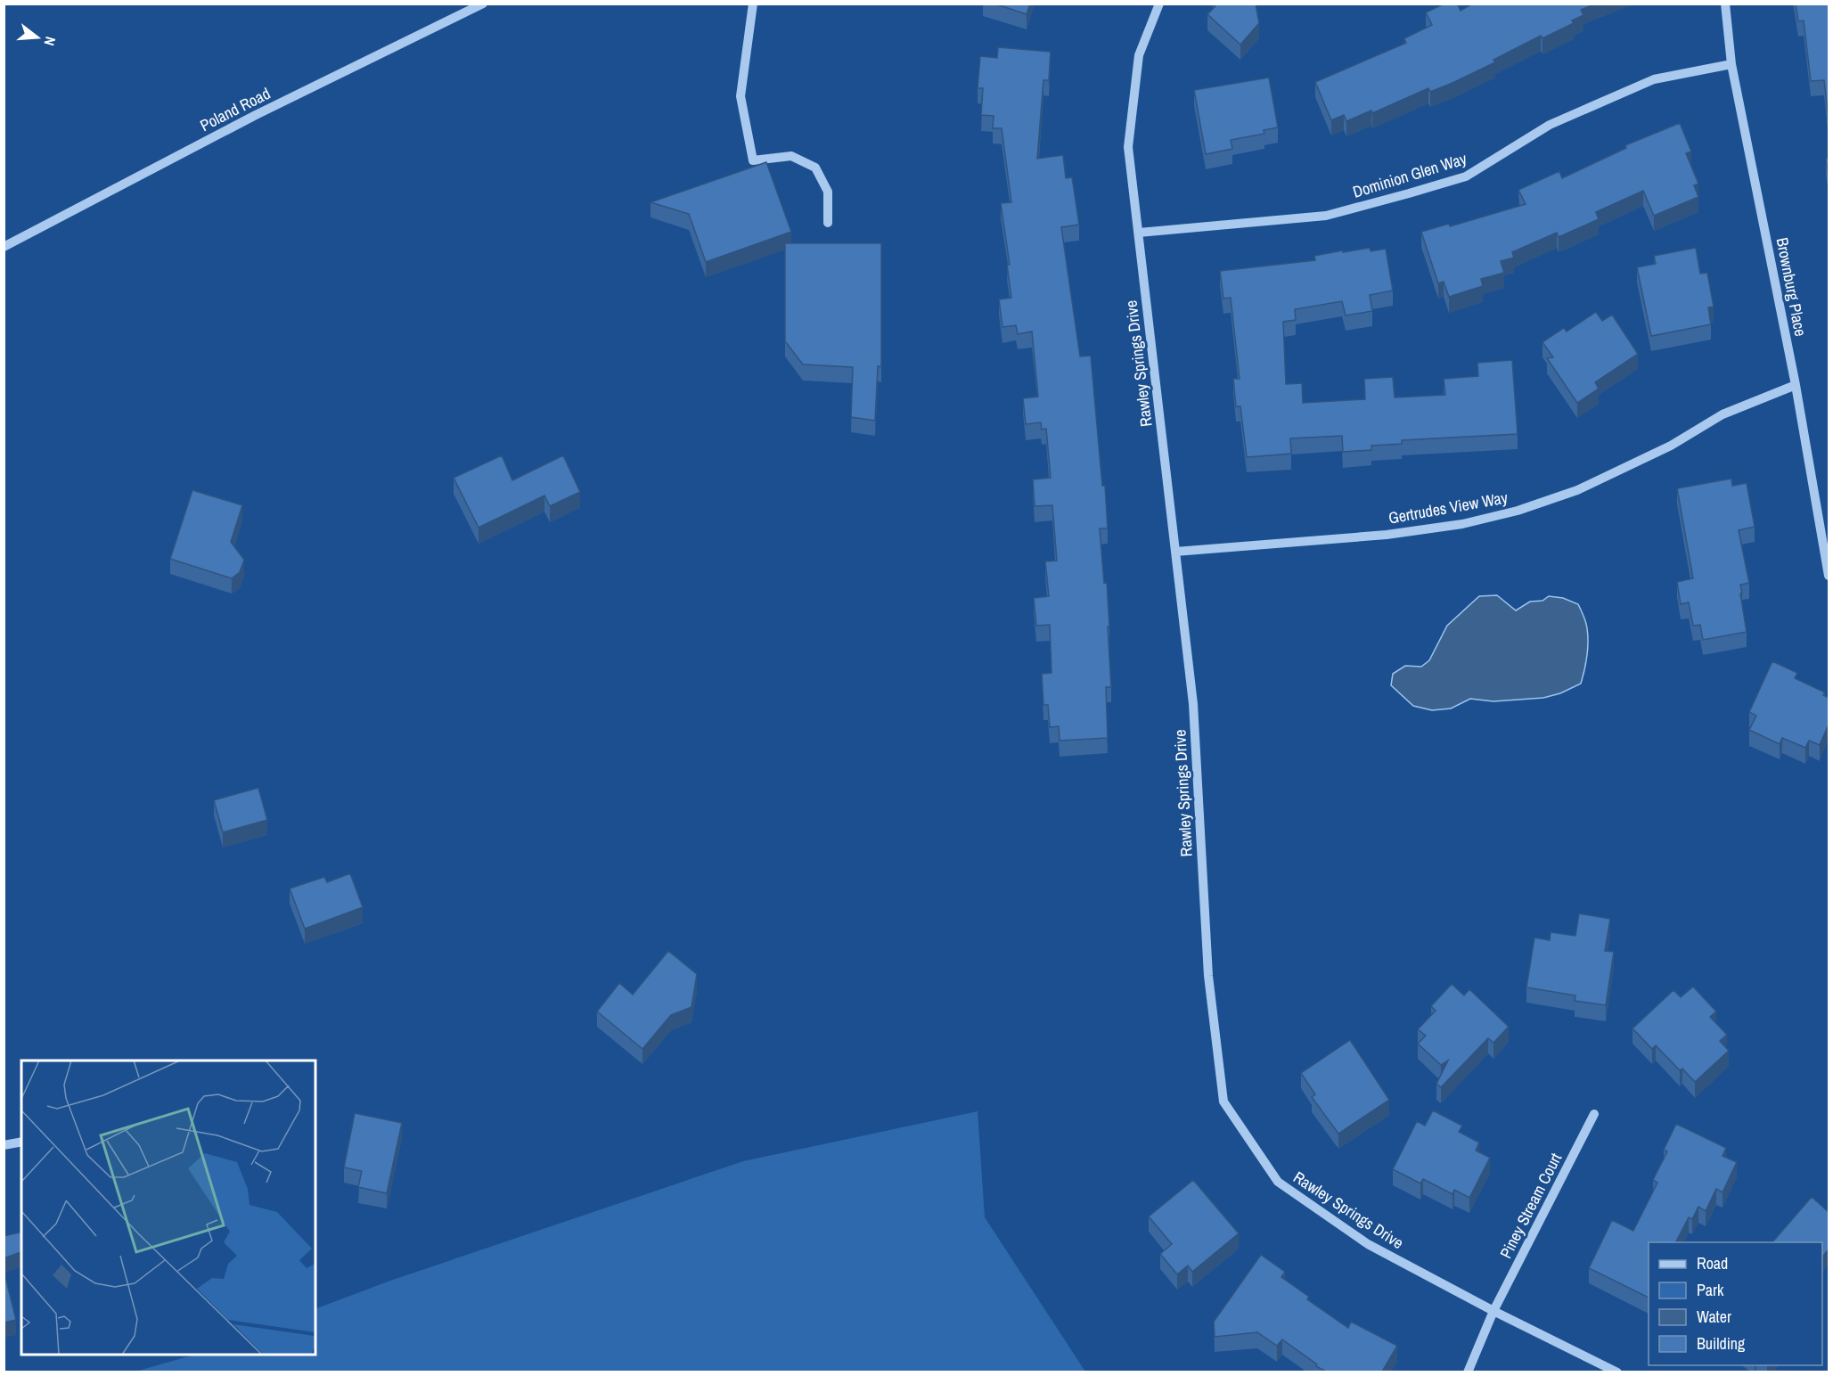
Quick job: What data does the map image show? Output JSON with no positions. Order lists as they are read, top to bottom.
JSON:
{
  "streets": {
    "street": [
      "Poland Road",
      "Dominion Glen Way",
      "Brownburg Place",
      "Rawley Springs Drive",
      "Gertrudes View Way",
      "Piney Stream Court"
    ]
  },
  "crossings": [
    ["Dominion Glen Way", "Brownburg Place"],
    ["Dominion Glen Way", "Rawley Springs Drive"],
    ["Brownburg Place", "Gertrudes View Way"],
    ["Rawley Springs Drive", "Gertrudes View Way"],
    ["Rawley Springs Drive", "Piney Stream Court"]
  ],
  "legend": [
    "Road",
    "Park",
    "Water",
    "Building"
  ],
  "north": "right"
}
